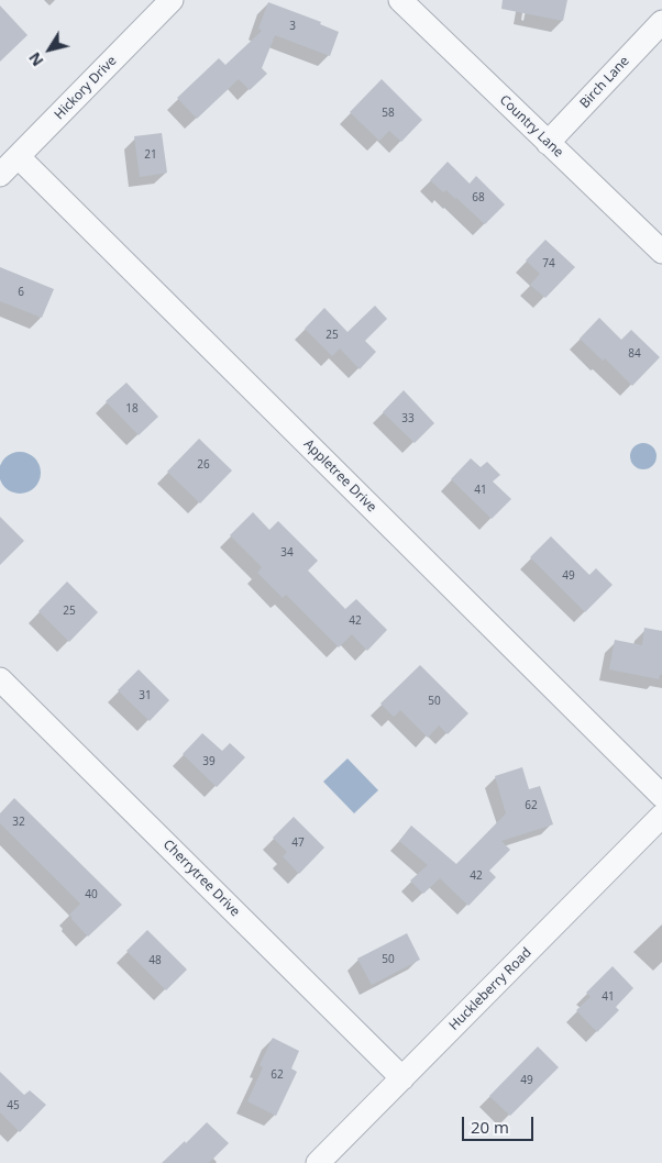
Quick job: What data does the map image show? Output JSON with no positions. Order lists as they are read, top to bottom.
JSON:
{
  "streets": {
    "street": [
      "Birch Lane",
      "Hickory Drive",
      "Country Lane",
      "Appletree Drive",
      "Cherrytree Drive",
      "Huckleberry Road"
    ]
  },
  "crossings": [
    ["Birch Lane", "Country Lane"],
    ["Hickory Drive", "Appletree Drive"],
    ["Cherrytree Drive", "Huckleberry Road"]
  ],
  "house_numbers": [
    "3",
    "58",
    "21",
    "68",
    "74",
    "6",
    "25",
    "84",
    "18",
    "33",
    "26",
    "41",
    "34",
    "49",
    "25",
    "42",
    "31",
    "50",
    "39",
    "62",
    "32",
    "47",
    "42",
    "40",
    "50",
    "48",
    "41",
    "62",
    "49",
    "45"
  ],
  "scale_bar": "20 m",
  "north": "bottom left"
}
